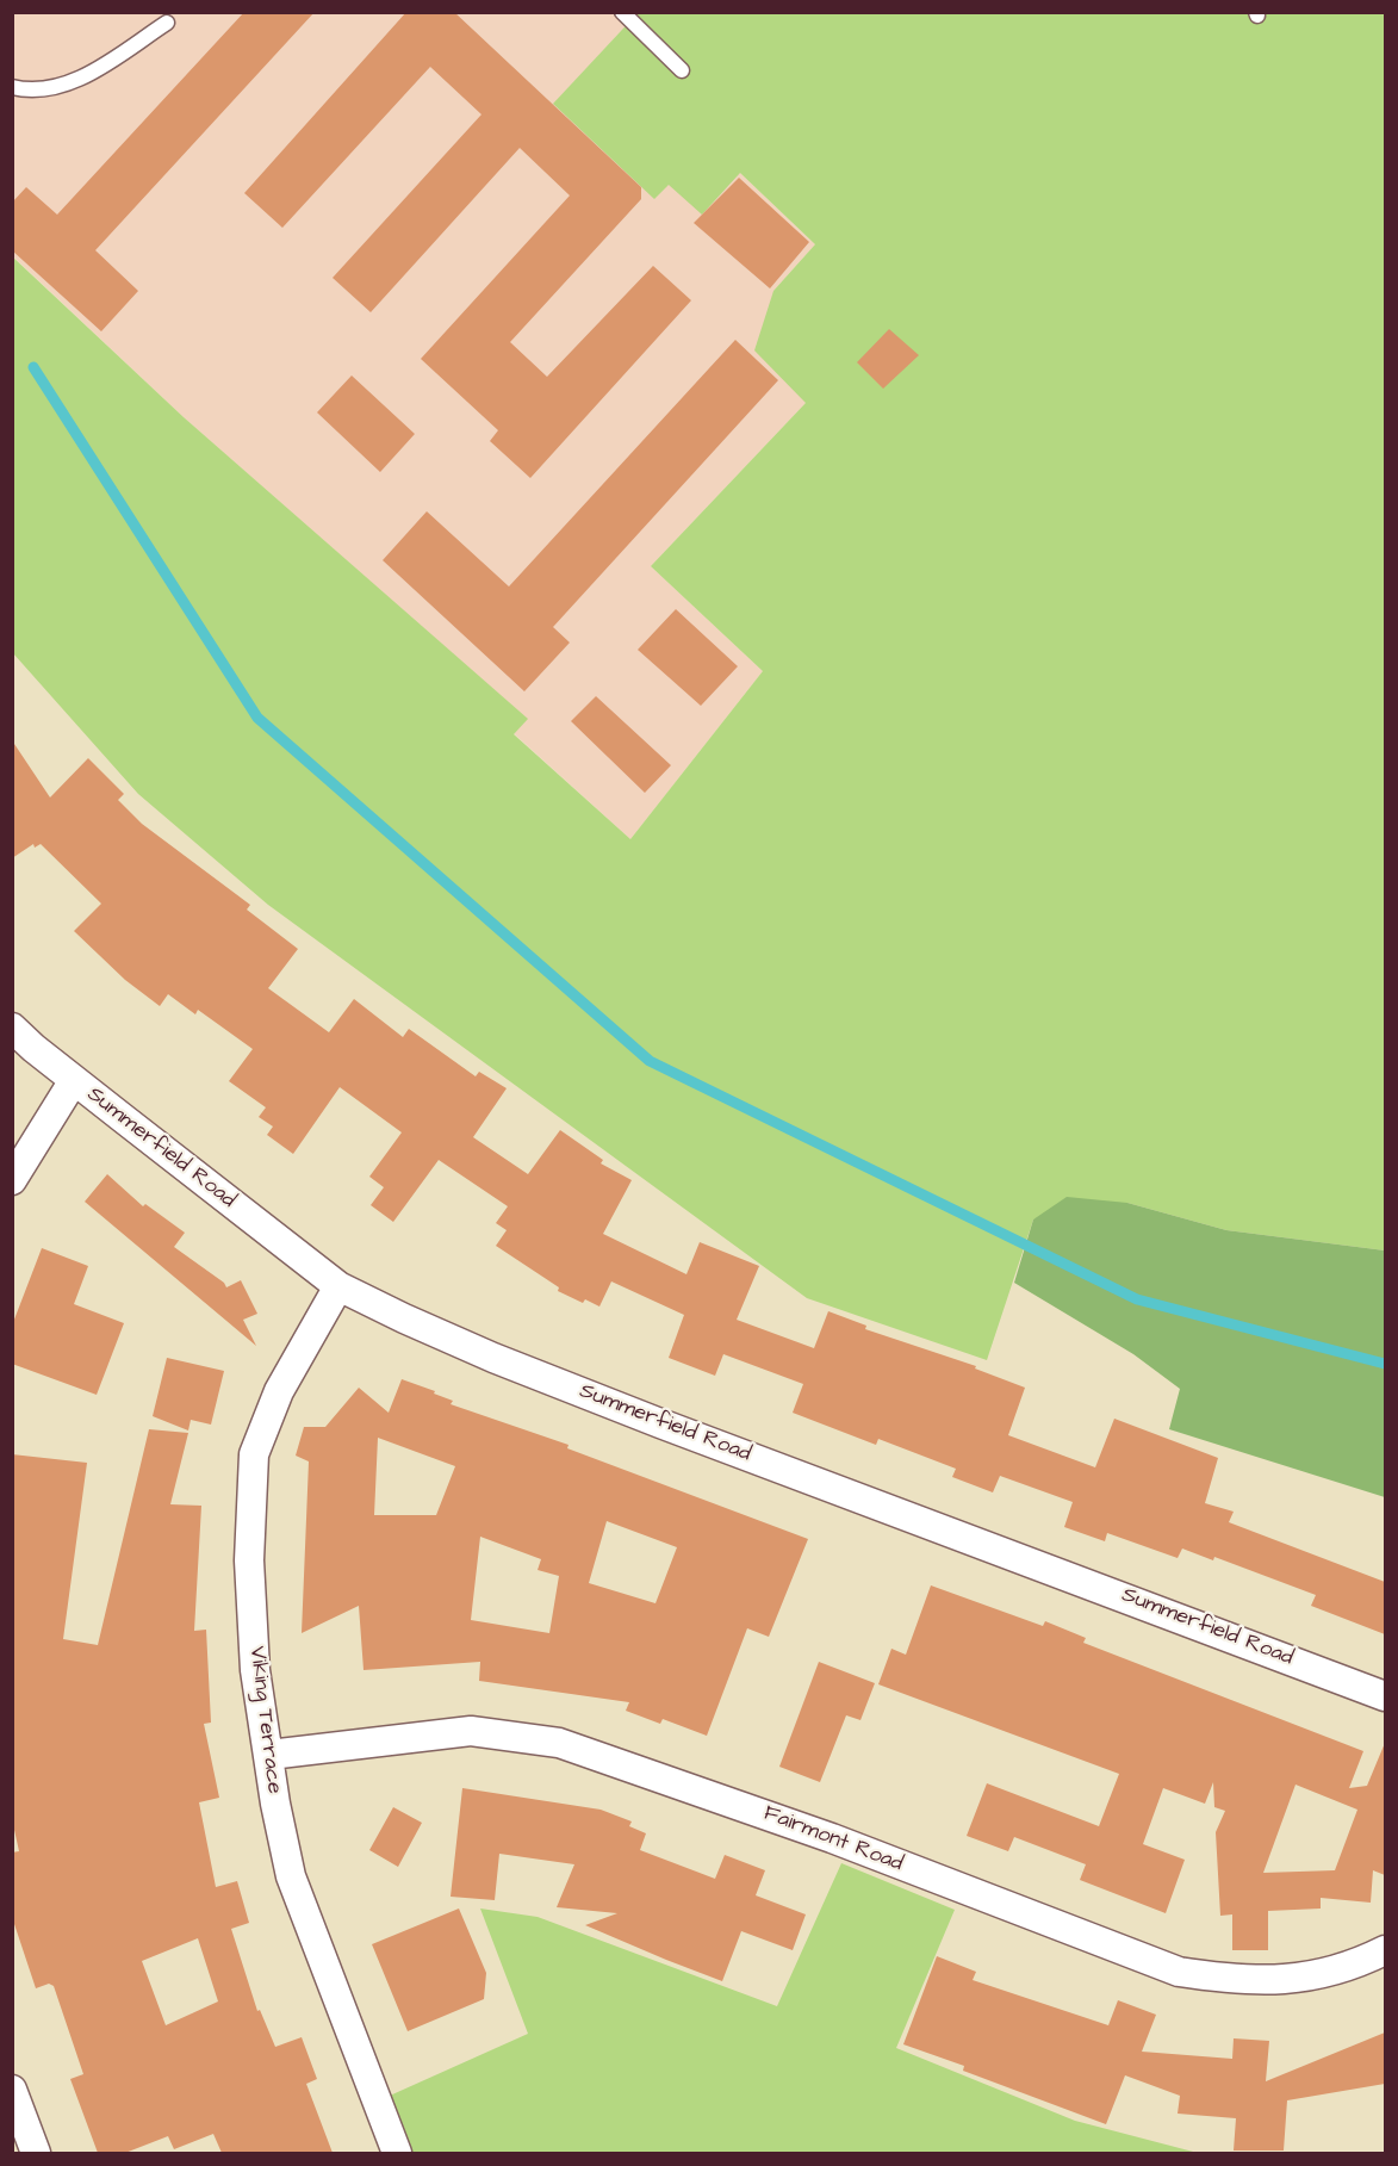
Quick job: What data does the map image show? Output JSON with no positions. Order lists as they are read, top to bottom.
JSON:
{
  "streets": {
    "street": ["Summerfield Road", "Viking Terrace", "Fairmont Road"]
  },
  "crossings": [
    ["Summerfield Road", "Viking Terrace"],
    ["Viking Terrace", "Fairmont Road"]
  ]
}
